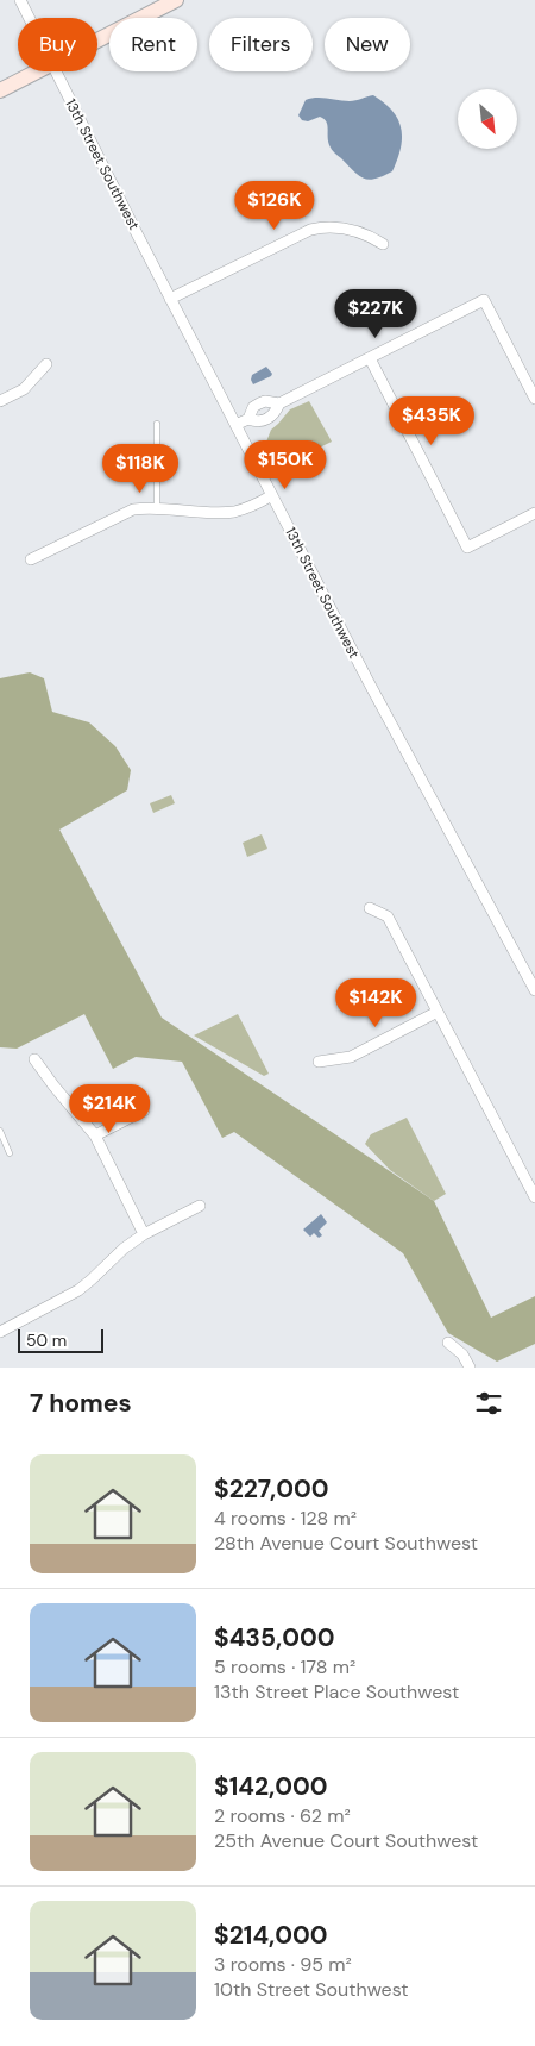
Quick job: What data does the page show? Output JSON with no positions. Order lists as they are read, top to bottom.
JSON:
{
  "streets": {
    "street": ["13th Street Southwest"]
  },
  "scale_bar": "50 m",
  "north": "bottom right",
  "page": {
    "chip": [
      "Buy",
      "Rent",
      "Filters",
      "New"
    ],
    "price": [
      "$126K",
      "$227K",
      "$435K",
      "$150K",
      "$118K",
      "$142K",
      "$214K"
    ],
    "scale": "50 m",
    "heading": "7 homes",
    "list": [
      {
        "name": "$227,000",
        "note": "4 rooms · 128 m² · 28th Avenue Court Southwest"
      },
      {
        "name": "$435,000",
        "note": "5 rooms · 178 m² · 13th Street Place Southwest"
      },
      {
        "name": "$142,000",
        "note": "2 rooms · 62 m² · 25th Avenue Court Southwest"
      },
      {
        "name": "$214,000",
        "note": "3 rooms · 95 m² · 10th Street Southwest"
      }
    ]
  }
}
